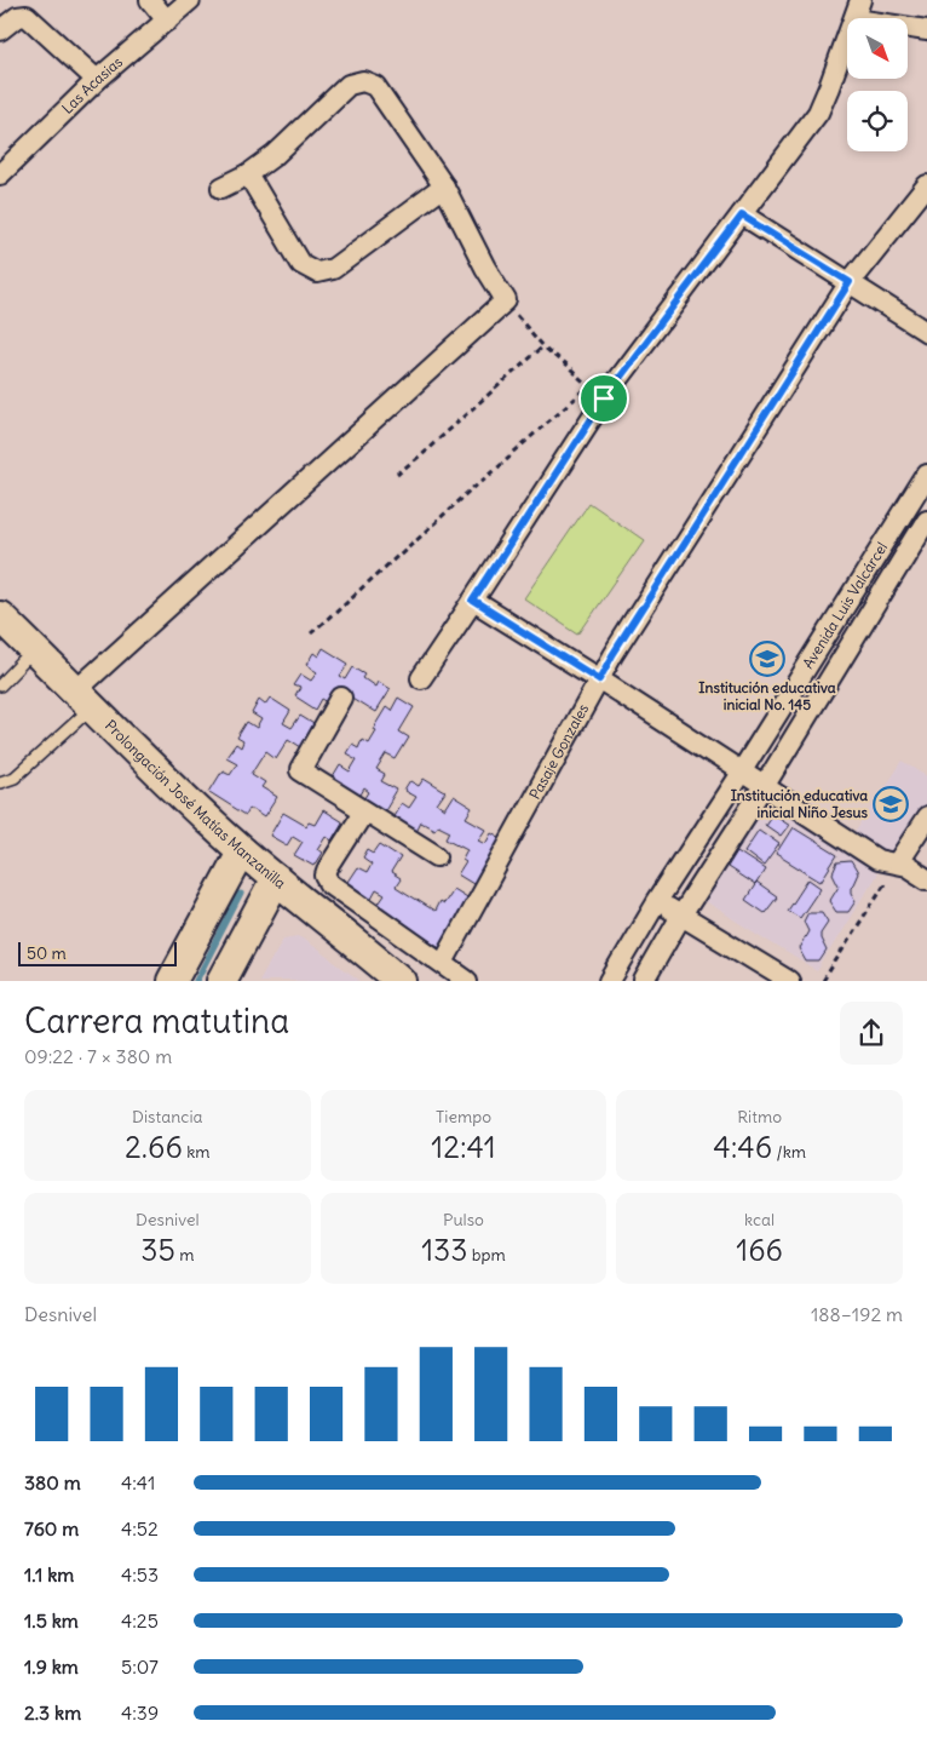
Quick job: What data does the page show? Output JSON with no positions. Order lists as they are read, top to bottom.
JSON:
{
  "streets": {
    "street": [
      "Las Acasias",
      "Avenida Luis Valcárcel",
      "Pasaje Gonzales",
      "Prolongación José Matías Manzanilla"
    ]
  },
  "places": {
    "school or university": ["Institución educativa inicial No. 145", "Institución educativa inicial Niño Jesus"]
  },
  "scale_bar": "50 m",
  "north": "bottom right",
  "page": {
    "scale": "50 m",
    "heading": ["Carrera matutina", "09:22 · 7 × 380 m"],
    "stats": [
      ["Distancia", "2.66 km"],
      ["Tiempo", "12:41"],
      ["Ritmo", "4:46 /km"],
      ["Desnivel", "35 m"],
      ["Pulso", "133 bpm"],
      ["kcal", "166"]
    ],
    "chart": ["Desnivel", "188–192 m"],
    "list": [
      {
        "name": "380 m",
        "note": "4:41"
      },
      {
        "name": "760 m",
        "note": "4:52"
      },
      {
        "name": "1.1 km",
        "note": "4:53"
      },
      {
        "name": "1.5 km",
        "note": "4:25"
      },
      {
        "name": "1.9 km",
        "note": "5:07"
      },
      {
        "name": "2.3 km",
        "note": "4:39"
      }
    ]
  }
}
